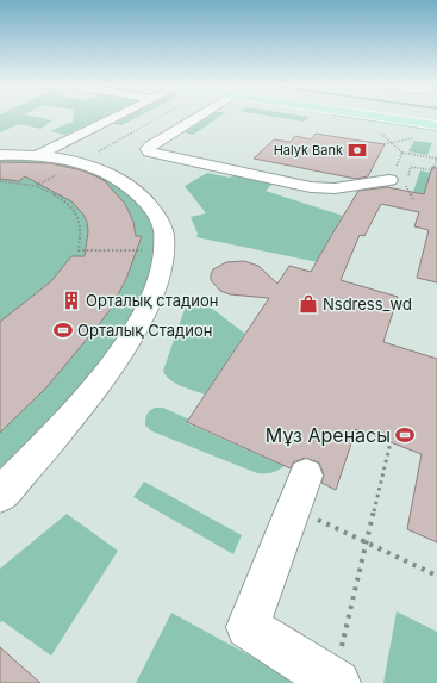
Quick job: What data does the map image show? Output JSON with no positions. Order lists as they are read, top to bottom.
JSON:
{
  "places": {
    "bank": ["Halyk Bank"],
    "building": ["Орталық стадион"],
    "shop": ["Nsdress_wd"],
    "sports": ["Орталық Стадион", "Мұз Аренасы"]
  }
}
